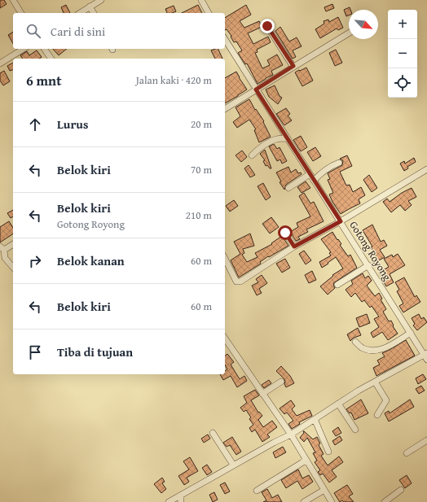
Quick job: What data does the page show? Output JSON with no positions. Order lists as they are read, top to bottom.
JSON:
{
  "streets": {
    "street": ["Gotong Royong"]
  },
  "north": "bottom right",
  "page": {
    "map_buttons": ["+", "−"],
    "search": "Cari di sini",
    "heading": ["6 mnt", "Jalan kaki · 420 m"],
    "list": [
      ["Lurus", "20 m"],
      ["Belok kiri", "70 m"],
      ["Belok kiri", "Gotong Royong", "210 m"],
      ["Belok kanan", "60 m"],
      ["Belok kiri", "60 m"],
      "Tiba di tujuan"
    ]
  }
}
